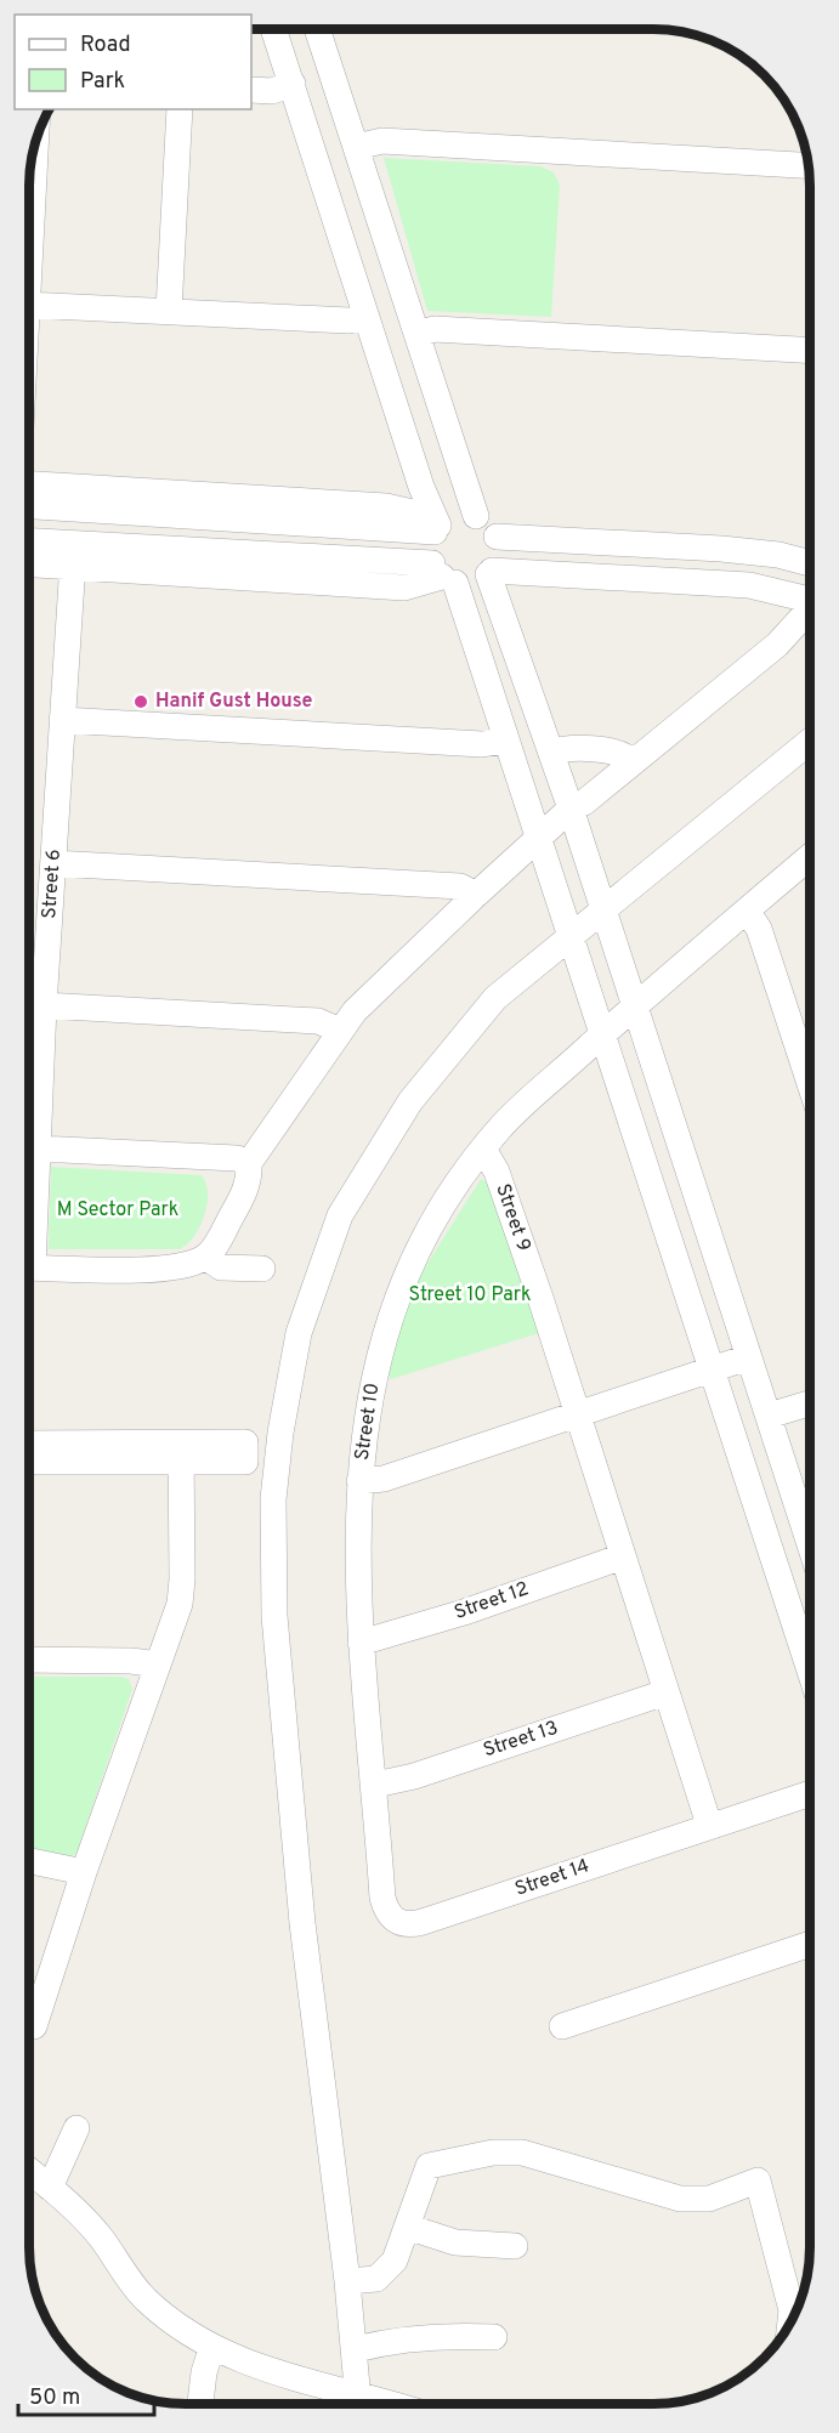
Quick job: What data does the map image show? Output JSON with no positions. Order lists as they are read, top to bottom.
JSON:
{
  "streets": {
    "street": [
      "Street 6",
      "Street 9",
      "Street 10",
      "Street 12",
      "Street 13",
      "Street 14"
    ]
  },
  "crossings": [
    ["Street 9", "Street 10"],
    ["Street 9", "Street 12"],
    ["Street 9", "Street 13"],
    ["Street 9", "Street 14"],
    ["Street 10", "Street 12"],
    ["Street 10", "Street 13"],
    ["Street 10", "Street 14"]
  ],
  "parks": ["M Sector Park", "Street 10 Park"],
  "places": ["Hanif Gust House"],
  "legend": ["Road", "Park"],
  "scale_bar": "50 m"
}
